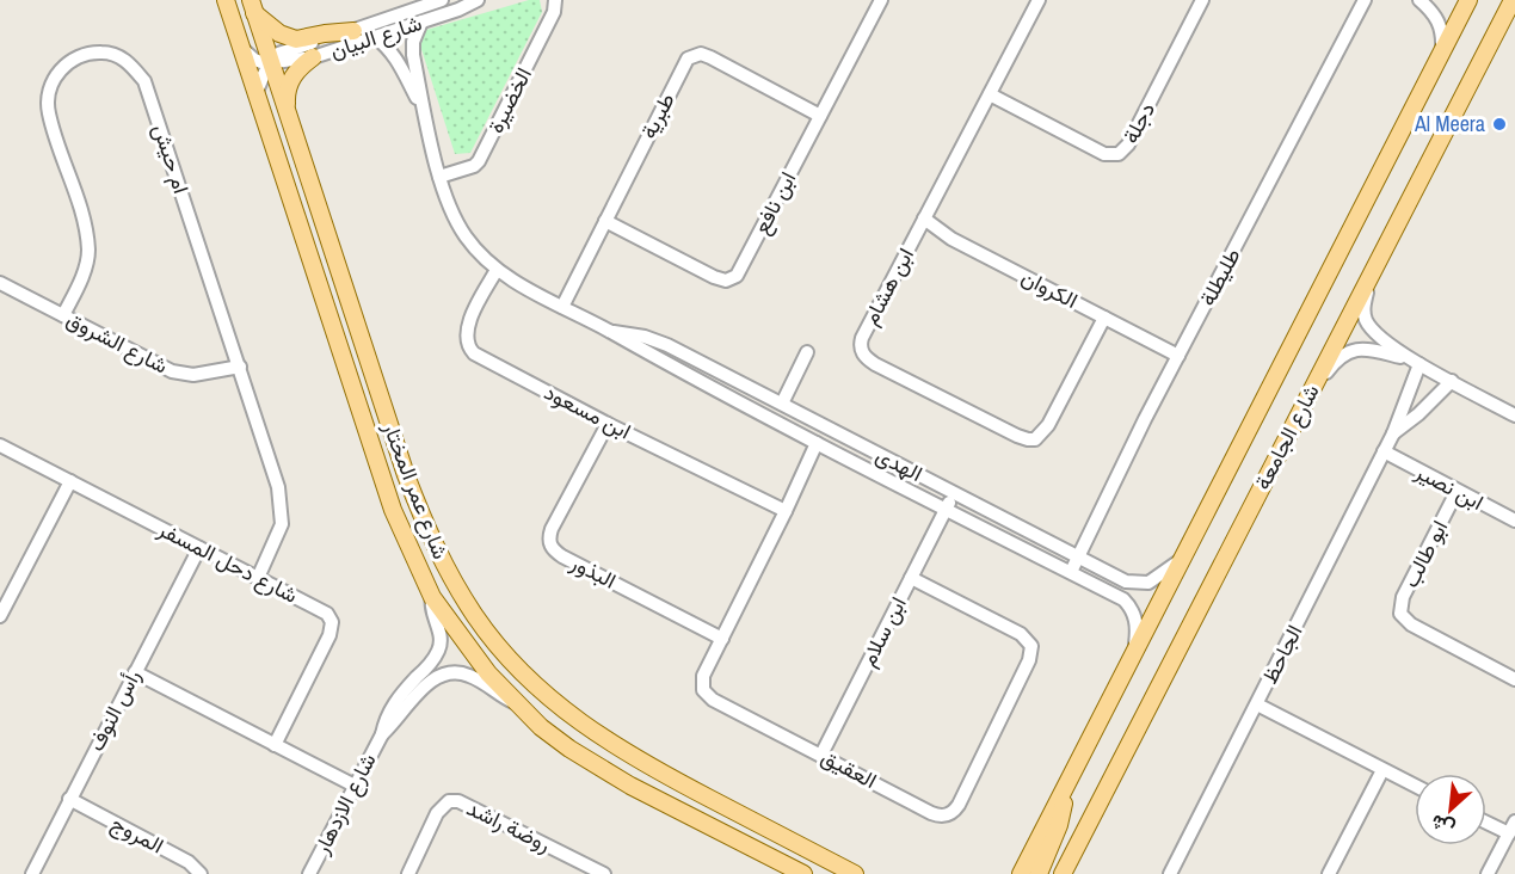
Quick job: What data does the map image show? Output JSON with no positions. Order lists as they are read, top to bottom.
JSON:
{
  "streets": {
    "main road": ["شارع الجامعة", "شارع عمر المختار"],
    "street": [
      "شارع البيان",
      "الخضيرة",
      "طبرية",
      "دجلة",
      "ام حيش",
      "ابن نافع",
      "طليطلة",
      "ابن هشام",
      "الكروان",
      "شارع الشروق",
      "ابن مسعود",
      "الهدى",
      "ابن نصير",
      "ابو طالب",
      "شارع دحل المسفر",
      "البذور",
      "ابن سلام",
      "الجاحظ",
      "رأس النوف",
      "العقيق",
      "شارع الازدهار",
      "روضة راشد",
      "المروج"
    ]
  },
  "crossings": [
    ["شارع البيان", "الهدى"],
    ["شارع البيان", "شارع عمر المختار"],
    ["الخضيرة", "الهدى"],
    ["طبرية", "ابن نافع"],
    ["طبرية", "الهدى"],
    ["دجلة", "ابن هشام"],
    ["ام حيش", "شارع الشروق"],
    ["ام حيش", "شارع دحل المسفر"],
    ["طليطلة", "الكروان"],
    ["طليطلة", "الهدى"],
    ["ابن هشام", "الكروان"],
    ["ابن مسعود", "الهدى"],
    ["ابن مسعود", "البذور"],
    ["ابن مسعود", "العقيق"],
    ["شارع الجامعة", "الهدى"],
    ["الهدى", "ابن سلام"],
    ["الهدى", "العقيق"],
    ["ابن نصير", "ابو طالب"],
    ["ابن نصير", "الجاحظ"],
    ["شارع عمر المختار", "شارع الازدهار"],
    ["شارع دحل المسفر", "رأس النوف"],
    ["البذور", "العقيق"],
    ["ابن سلام", "العقيق"],
    ["رأس النوف", "المروج"]
  ],
  "places": ["Al Meera"],
  "north": "bottom left"
}
